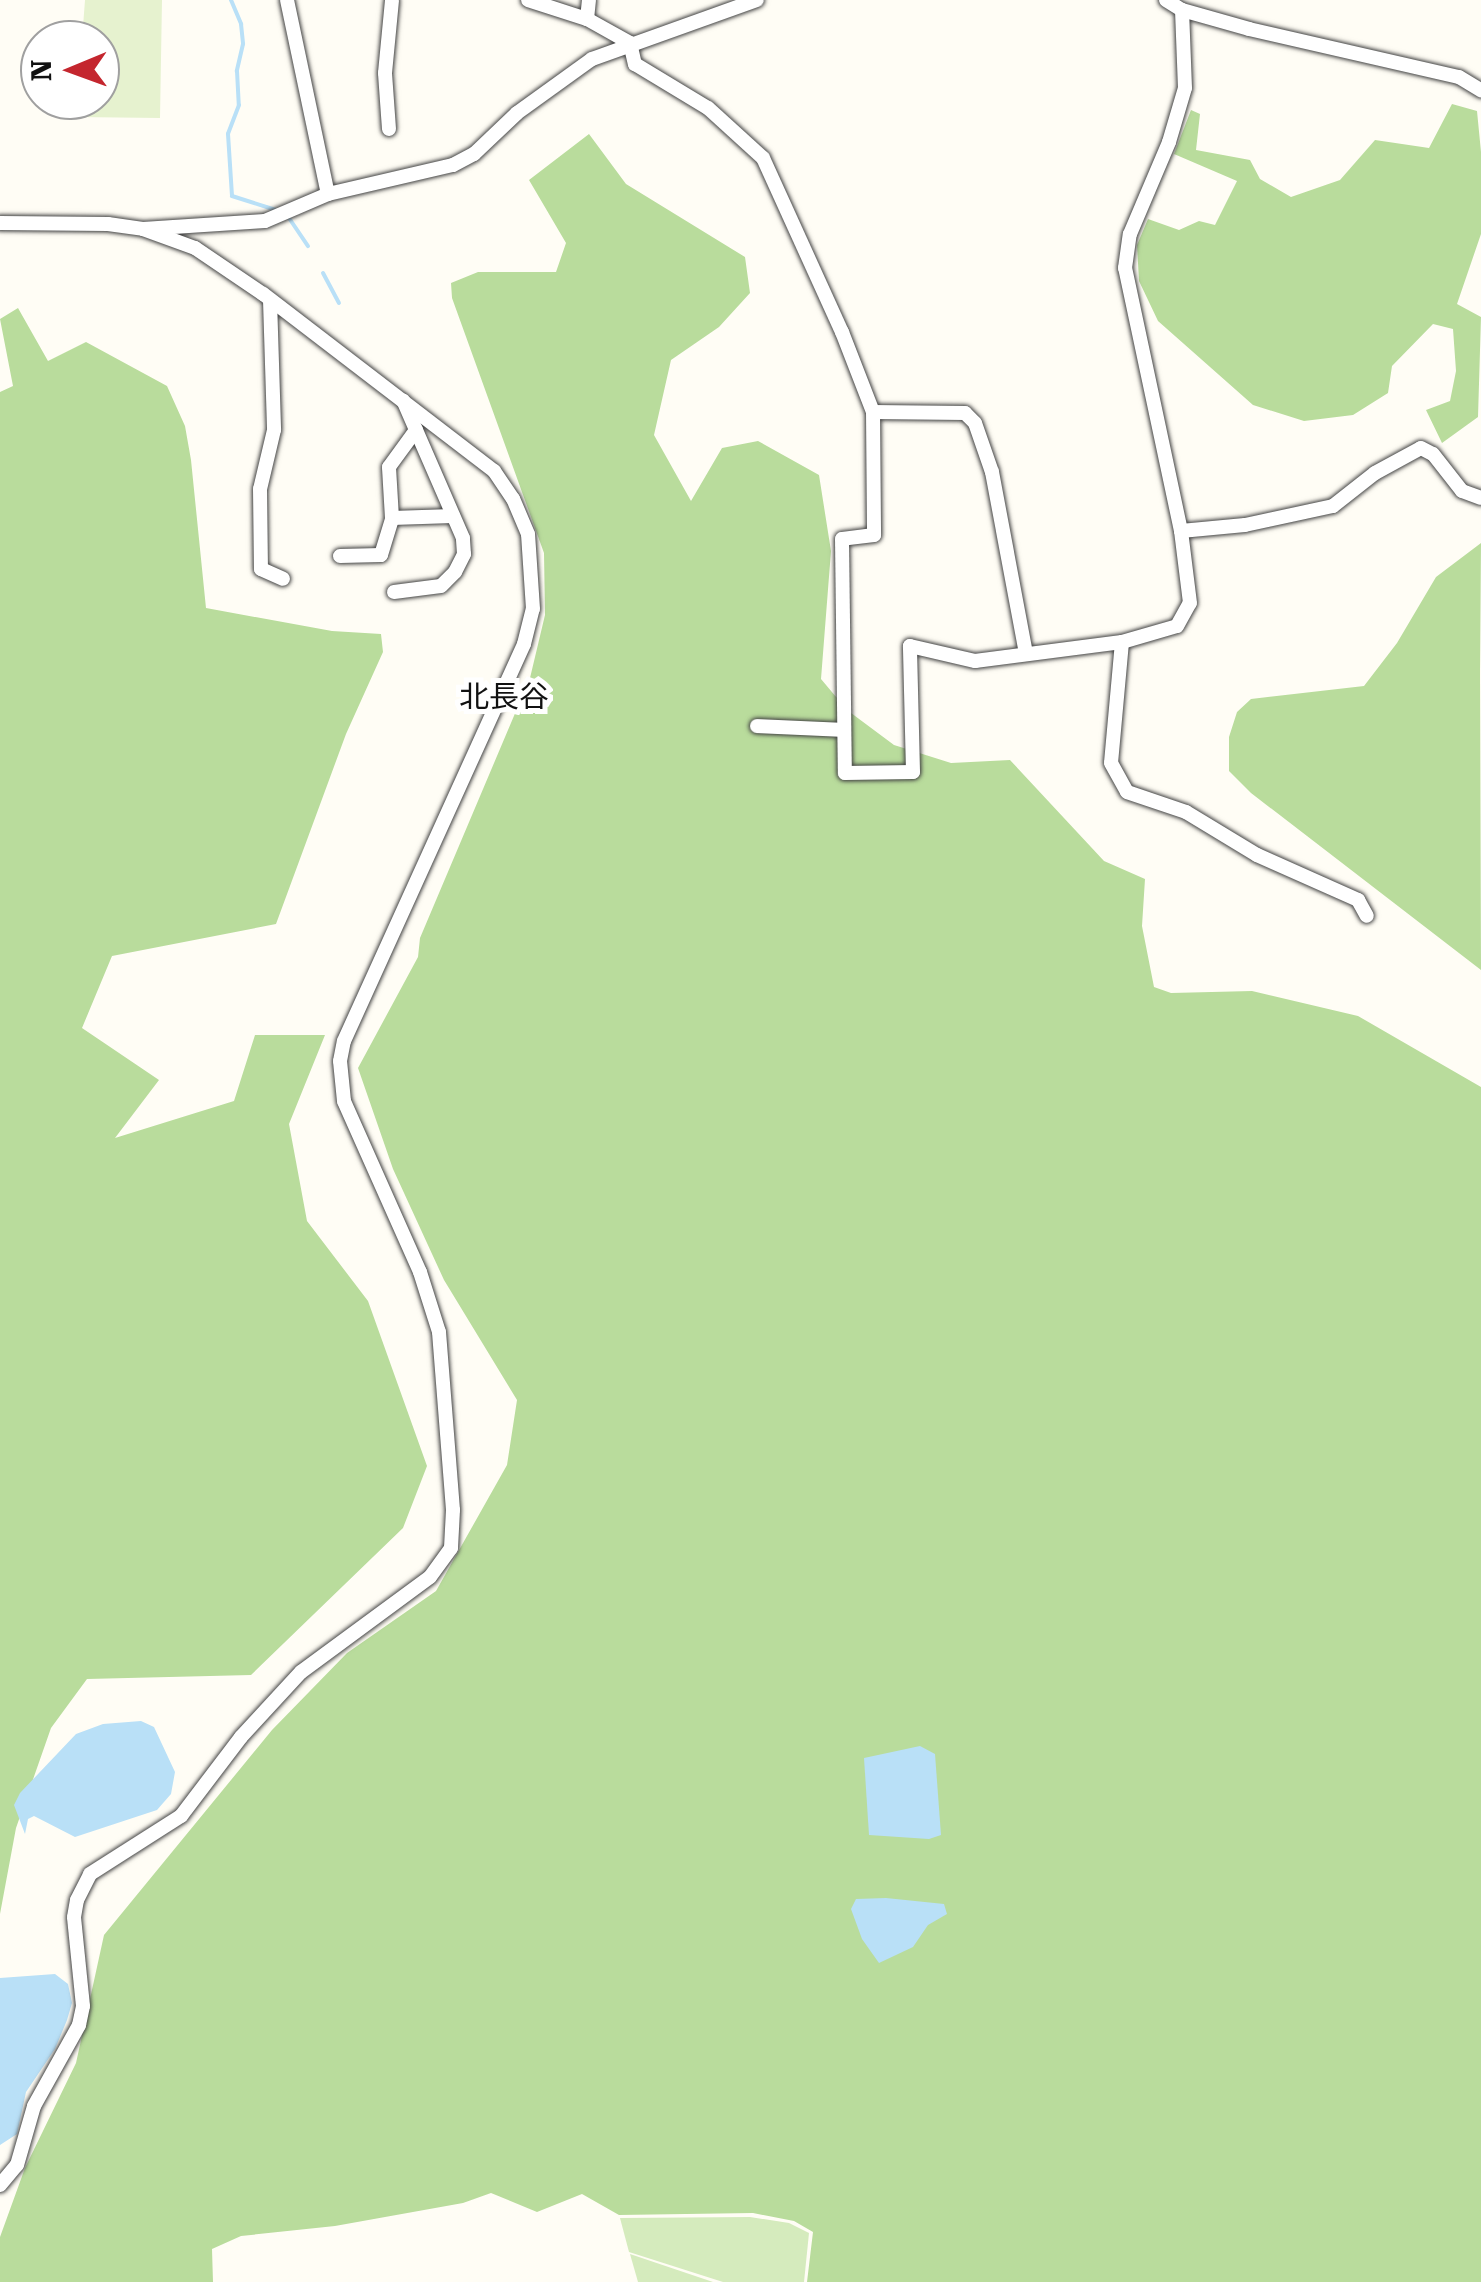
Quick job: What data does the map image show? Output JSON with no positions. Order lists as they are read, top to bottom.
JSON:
{
  "districts": ["北長谷"],
  "north": "left"
}
